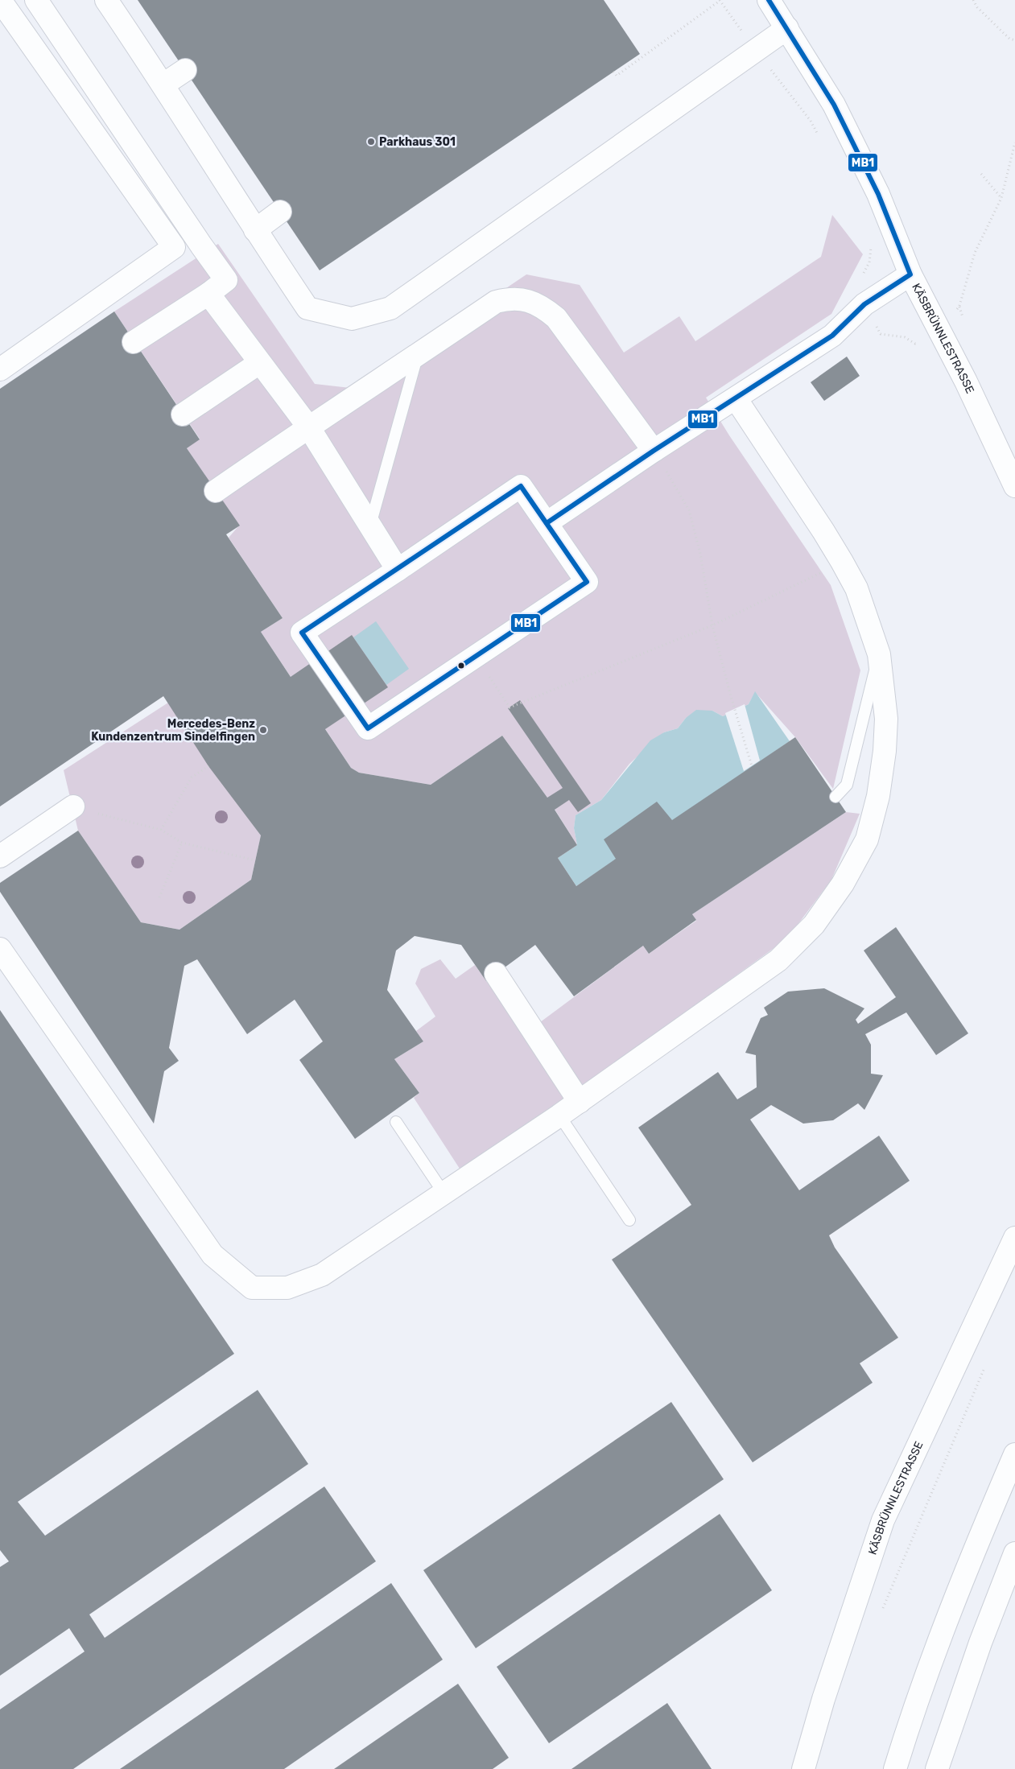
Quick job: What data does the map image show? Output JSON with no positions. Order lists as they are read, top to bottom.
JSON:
{
  "streets": {
    "main road": ["KÄSBRÜNNLESTRASSE"]
  },
  "places": ["Parkhaus 301", "Mercedes-Benz Kundenzentrum Sindelfingen"],
  "lines": ["transit line MB1"]
}
